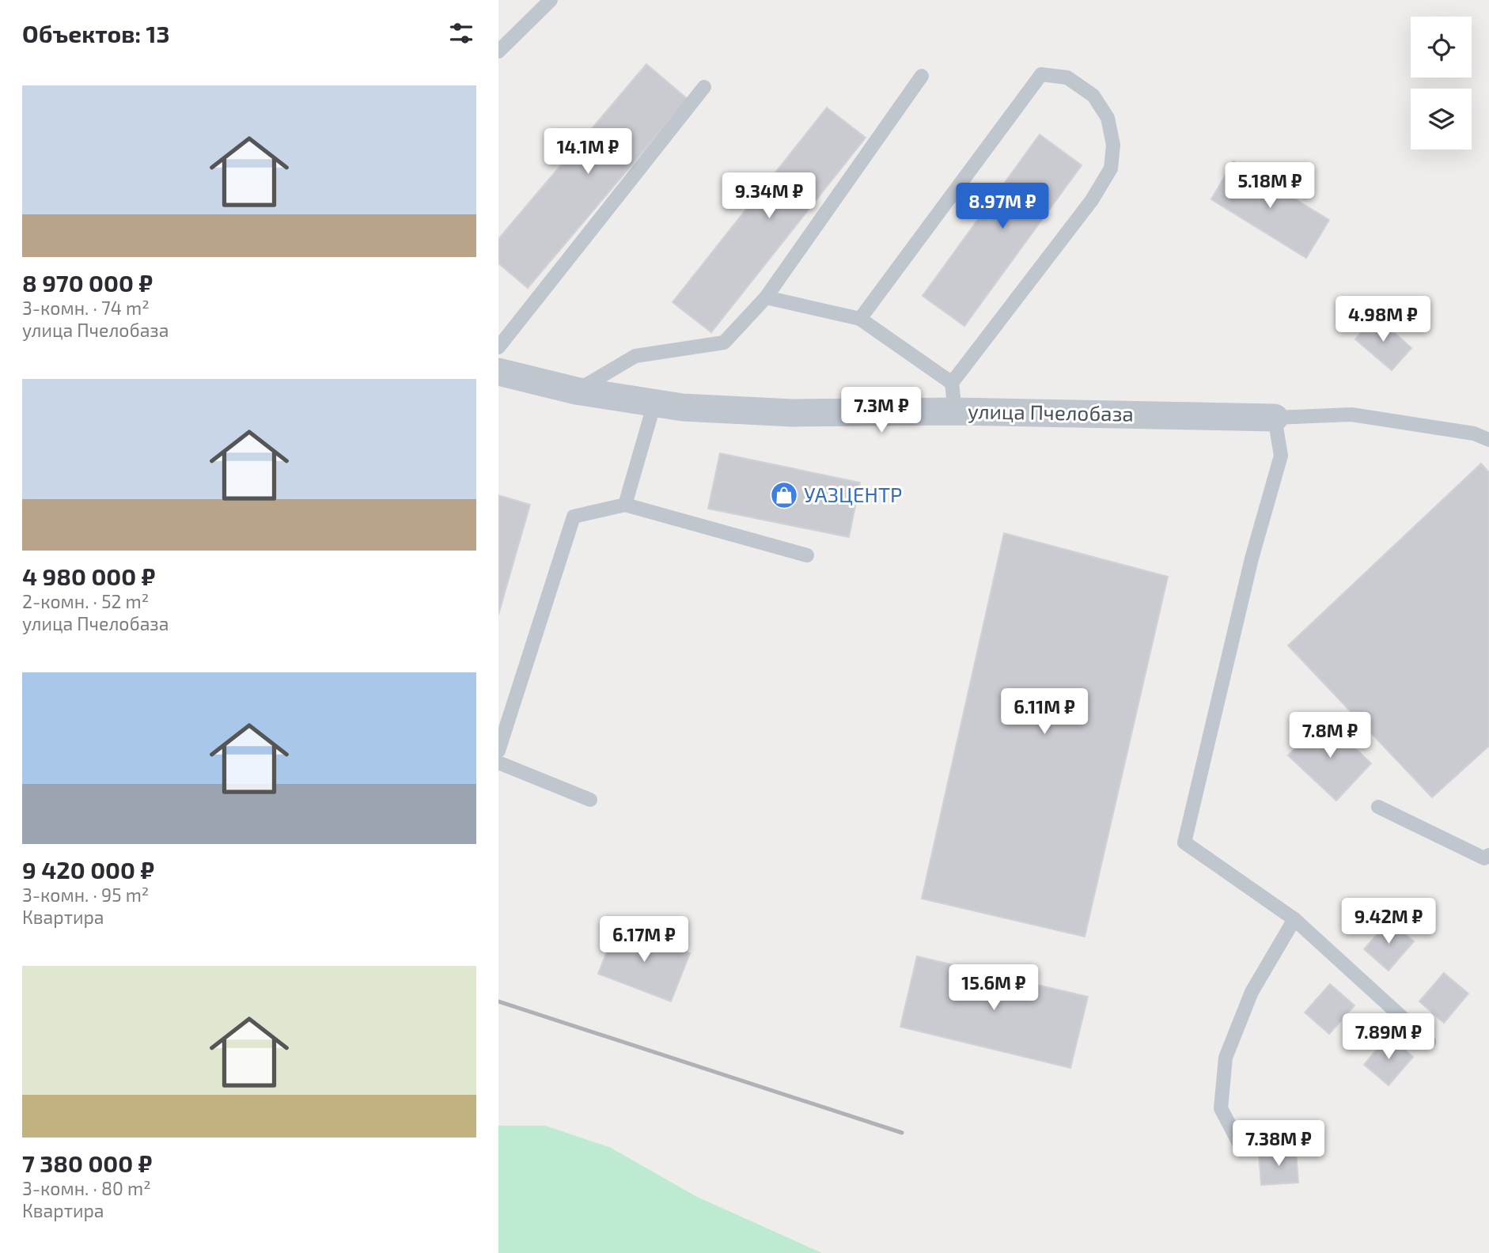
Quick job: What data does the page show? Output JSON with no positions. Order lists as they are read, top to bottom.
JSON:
{
  "streets": {
    "street": ["улица Пчелобаза"]
  },
  "places": {
    "shop": ["УАЗЦЕНТР"]
  },
  "page": {
    "heading": "Объектов: 13",
    "list": [
      {
        "name": "8 970 000 ₽",
        "note": "3-комн. · 74 m² · улица Пчелобаза"
      },
      {
        "name": "4 980 000 ₽",
        "note": "2-комн. · 52 m² · улица Пчелобаза"
      },
      {
        "name": "9 420 000 ₽",
        "note": "3-комн. · 95 m² · Квартира"
      },
      {
        "name": "7 380 000 ₽",
        "note": "3-комн. · 80 m² · Квартира"
      }
    ],
    "price": [
      "14.1M ₽",
      "5.18M ₽",
      "9.34M ₽",
      "8.97M ₽",
      "4.98M ₽",
      "7.3M ₽",
      "6.11M ₽",
      "7.8M ₽",
      "9.42M ₽",
      "6.17M ₽",
      "15.6M ₽",
      "7.89M ₽",
      "7.38M ₽"
    ]
  }
}
